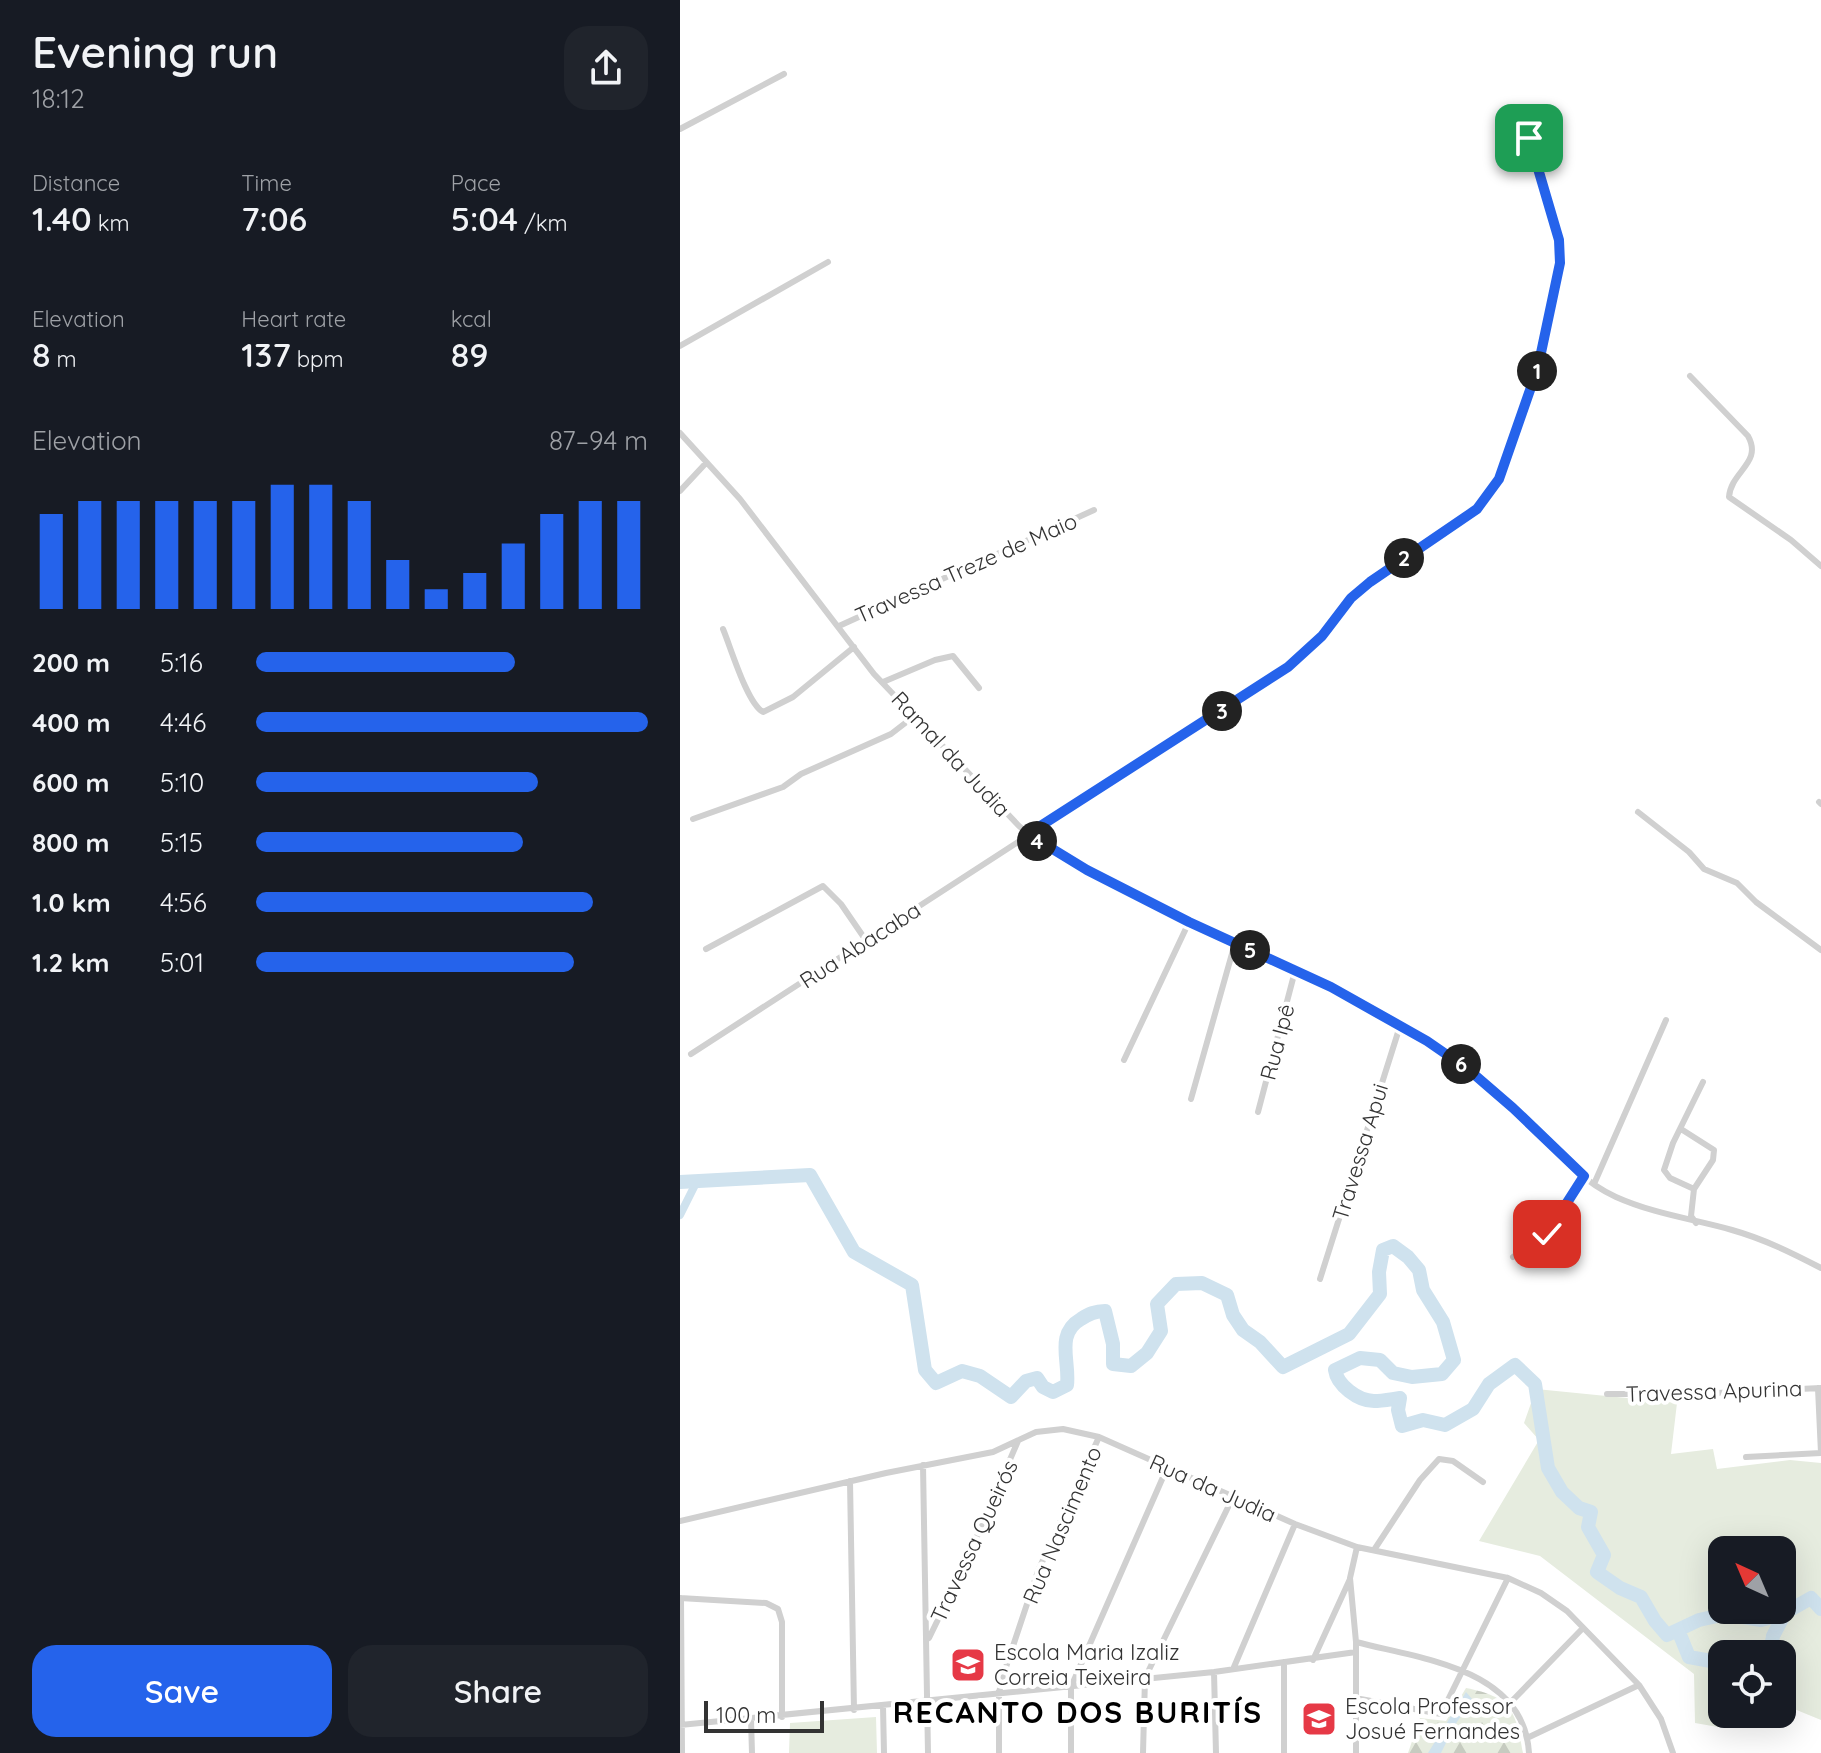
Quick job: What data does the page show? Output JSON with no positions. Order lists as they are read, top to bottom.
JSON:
{
  "streets": {
    "street": [
      "Travessa Treze de Maio",
      "Ramal da Judia",
      "Rua Abacaba",
      "Rua Ipê",
      "Travessa Apui",
      "Travessa Apurina",
      "Rua da Judia",
      "Rua Nascimento",
      "Travessa Queirós"
    ]
  },
  "crossings": [
    ["Travessa Treze de Maio", "Ramal da Judia"],
    ["Ramal da Judia", "Rua Abacaba"],
    ["Ramal da Judia", "Rua Ipê"],
    ["Ramal da Judia", "Travessa Apui"],
    ["Rua da Judia", "Rua Nascimento"],
    ["Rua da Judia", "Travessa Queirós"]
  ],
  "districts": ["RECANTO DOS BURITÍS"],
  "places": {
    "school or university": ["Escola Maria Izaliz Correia Teixeira", "Escola Professor Josué Fernandes"]
  },
  "scale_bar": "100 m",
  "north": "top left",
  "page": {
    "heading": ["Evening run", "18:12"],
    "stats": [
      ["Distance", "1.40 km"],
      ["Time", "7:06"],
      ["Pace", "5:04 /km"],
      ["Elevation", "8 m"],
      ["Heart rate", "137 bpm"],
      ["kcal", "89"]
    ],
    "pins": [
      "1",
      "2",
      "3",
      "4",
      "5",
      "6"
    ],
    "chart": ["Elevation", "87–94 m"],
    "list": [
      {
        "name": "200 m",
        "note": "5:16"
      },
      {
        "name": "400 m",
        "note": "4:46"
      },
      {
        "name": "600 m",
        "note": "5:10"
      },
      {
        "name": "800 m",
        "note": "5:15"
      },
      {
        "name": "1.0 km",
        "note": "4:56"
      },
      {
        "name": "1.2 km",
        "note": "5:01"
      }
    ],
    "buttons": ["Save", "Share"],
    "scale": "100 m"
  }
}
